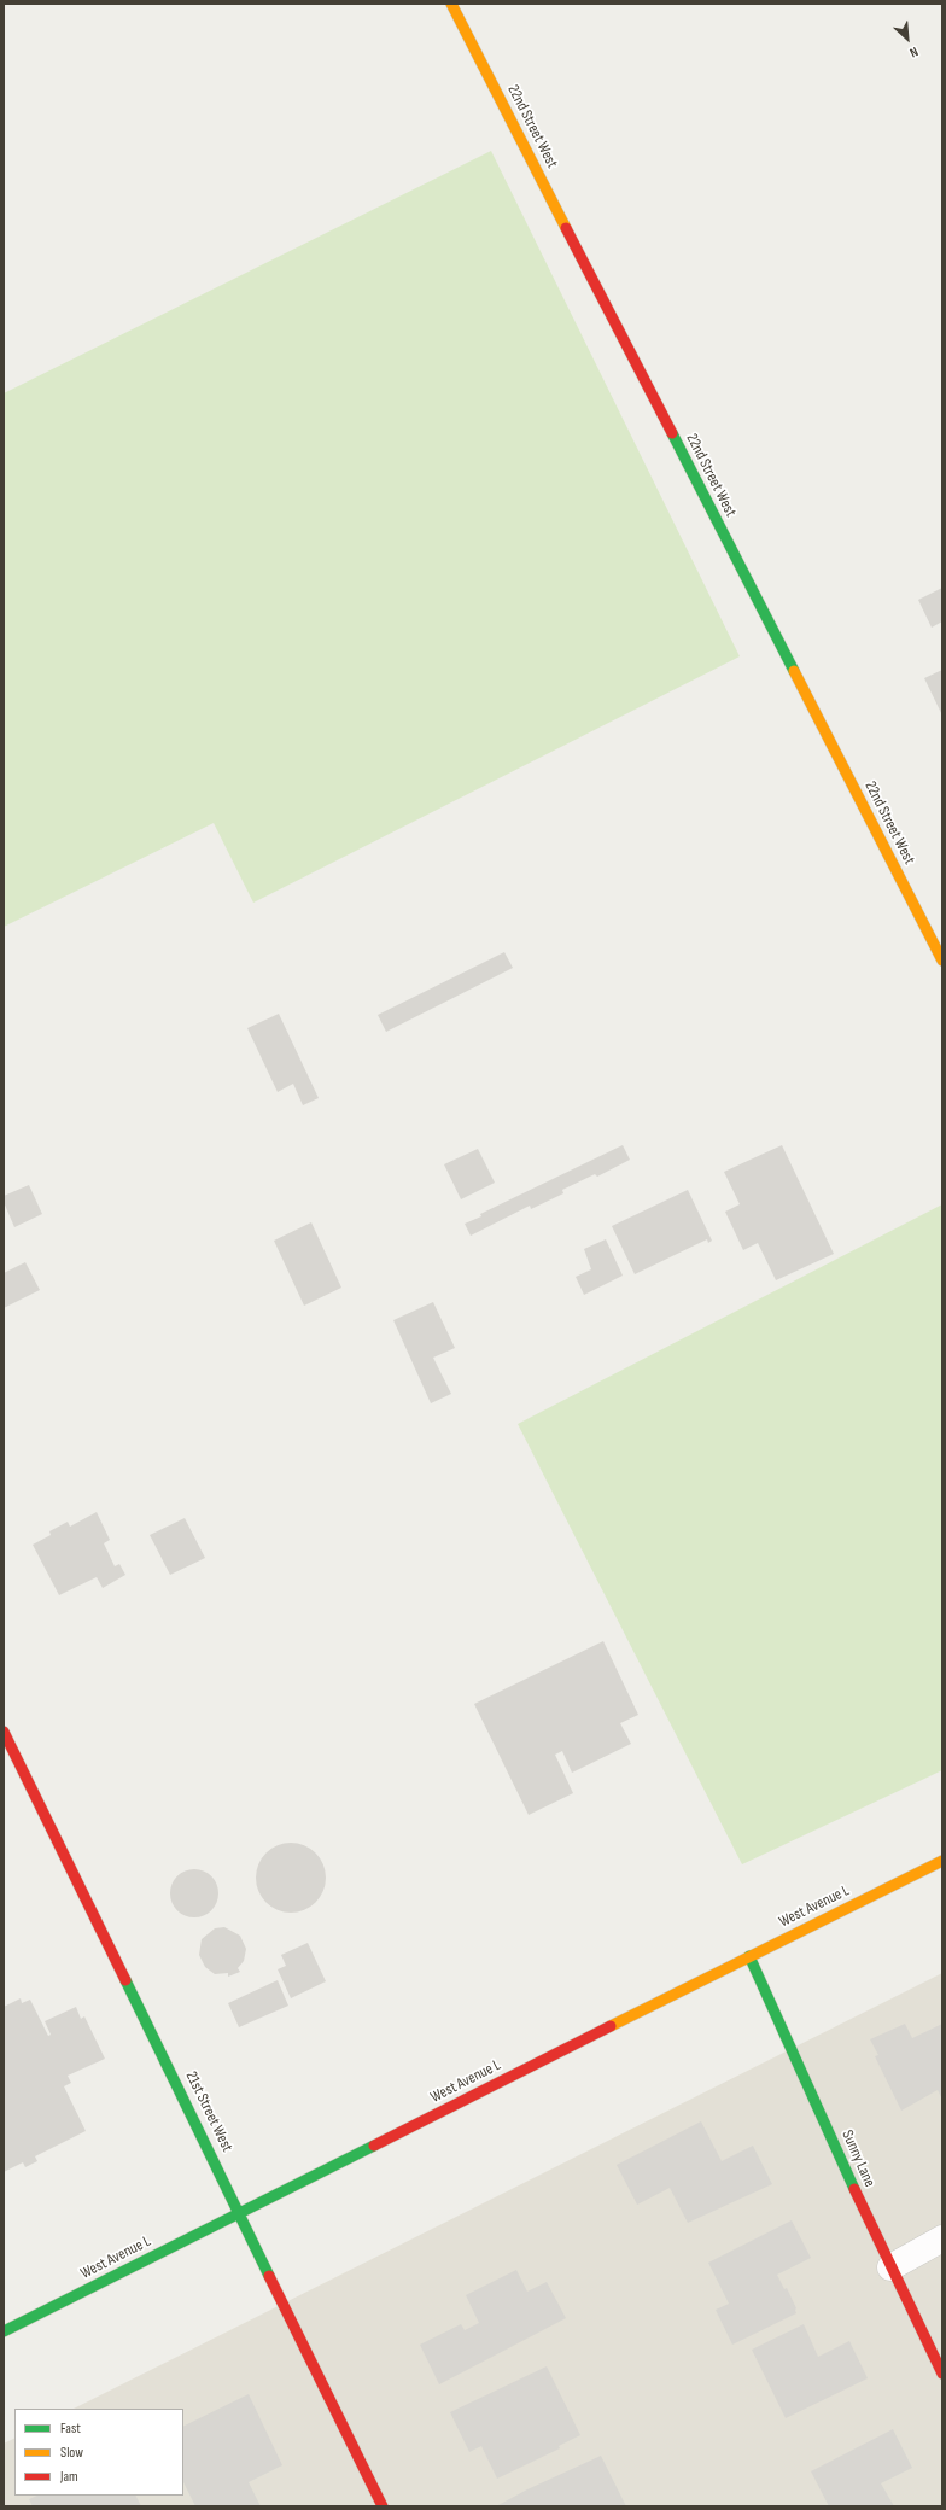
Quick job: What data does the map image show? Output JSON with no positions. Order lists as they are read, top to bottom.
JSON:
{
  "streets": {
    "street": [
      "22nd Street West",
      "West Avenue L",
      "21st Street West",
      "Sunny Lane"
    ]
  },
  "crossings": [
    ["West Avenue L", "21st Street West"],
    ["West Avenue L", "Sunny Lane"]
  ],
  "legend": ["Fast", "Slow", "Jam"],
  "north": "bottom right"
}
